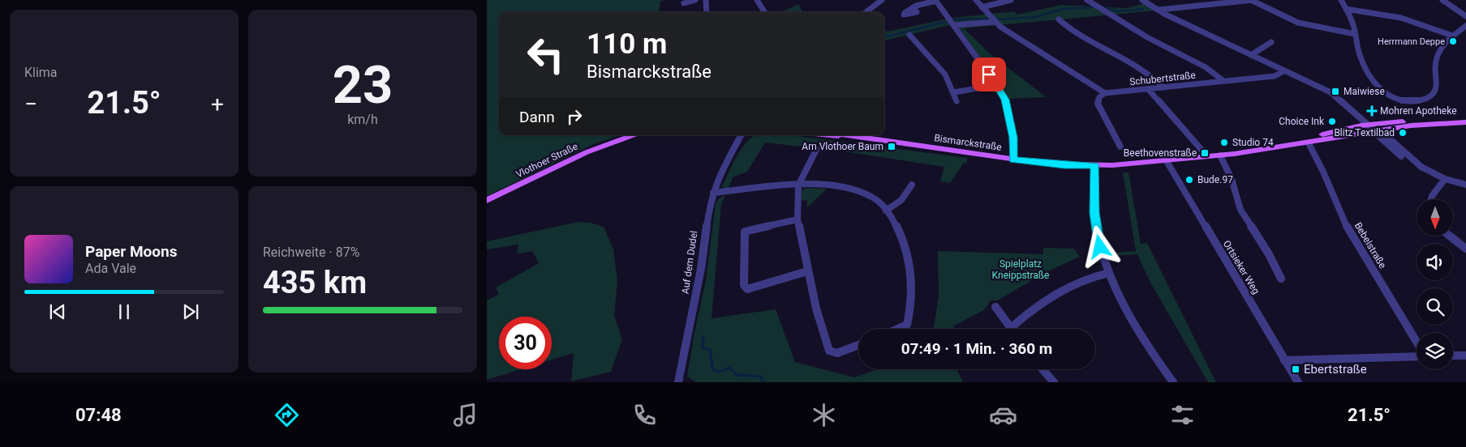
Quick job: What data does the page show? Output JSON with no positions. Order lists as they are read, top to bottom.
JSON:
{
  "streets": {
    "main road": ["Bismarckstraße", "Vlothoer Straße"],
    "street": [
      "Schubertstraße",
      "Bebelstraße",
      "Auf dem Dudel",
      "Ortsieker Weg"
    ]
  },
  "crossings": [
    ["Bismarckstraße", "Bebelstraße"],
    ["Bismarckstraße", "Ortsieker Weg"]
  ],
  "parks": ["Spielplatz Kneippstraße"],
  "places": {
    "other": [
      "Herrmann Deppe",
      "Choice Ink",
      "Blitz Textilbad",
      "Studio 74",
      "Bude.97"
    ],
    "transit": [
      "Maiwiese",
      "Am Vlothoer Baum",
      "Beethovenstraße",
      "Ebertstraße"
    ],
    "health": ["Mohren Apotheke"]
  },
  "north": "bottom",
  "page": {
    "tile": [
      "Klima",
      ["23", "km/h"],
      ["Reichweite · 87%", "435 km"]
    ],
    "turn": ["110 m", "Bismarckstraße"],
    "heat": ["−", "21.5°", "+"],
    "then": "Dann",
    "song": ["Paper Moons", "Ada Vale"],
    "limit": "30",
    "trip": "07:49 · 1 Min. · 360 m",
    "tabs": ["07:48", "21.5°"]
  }
}
